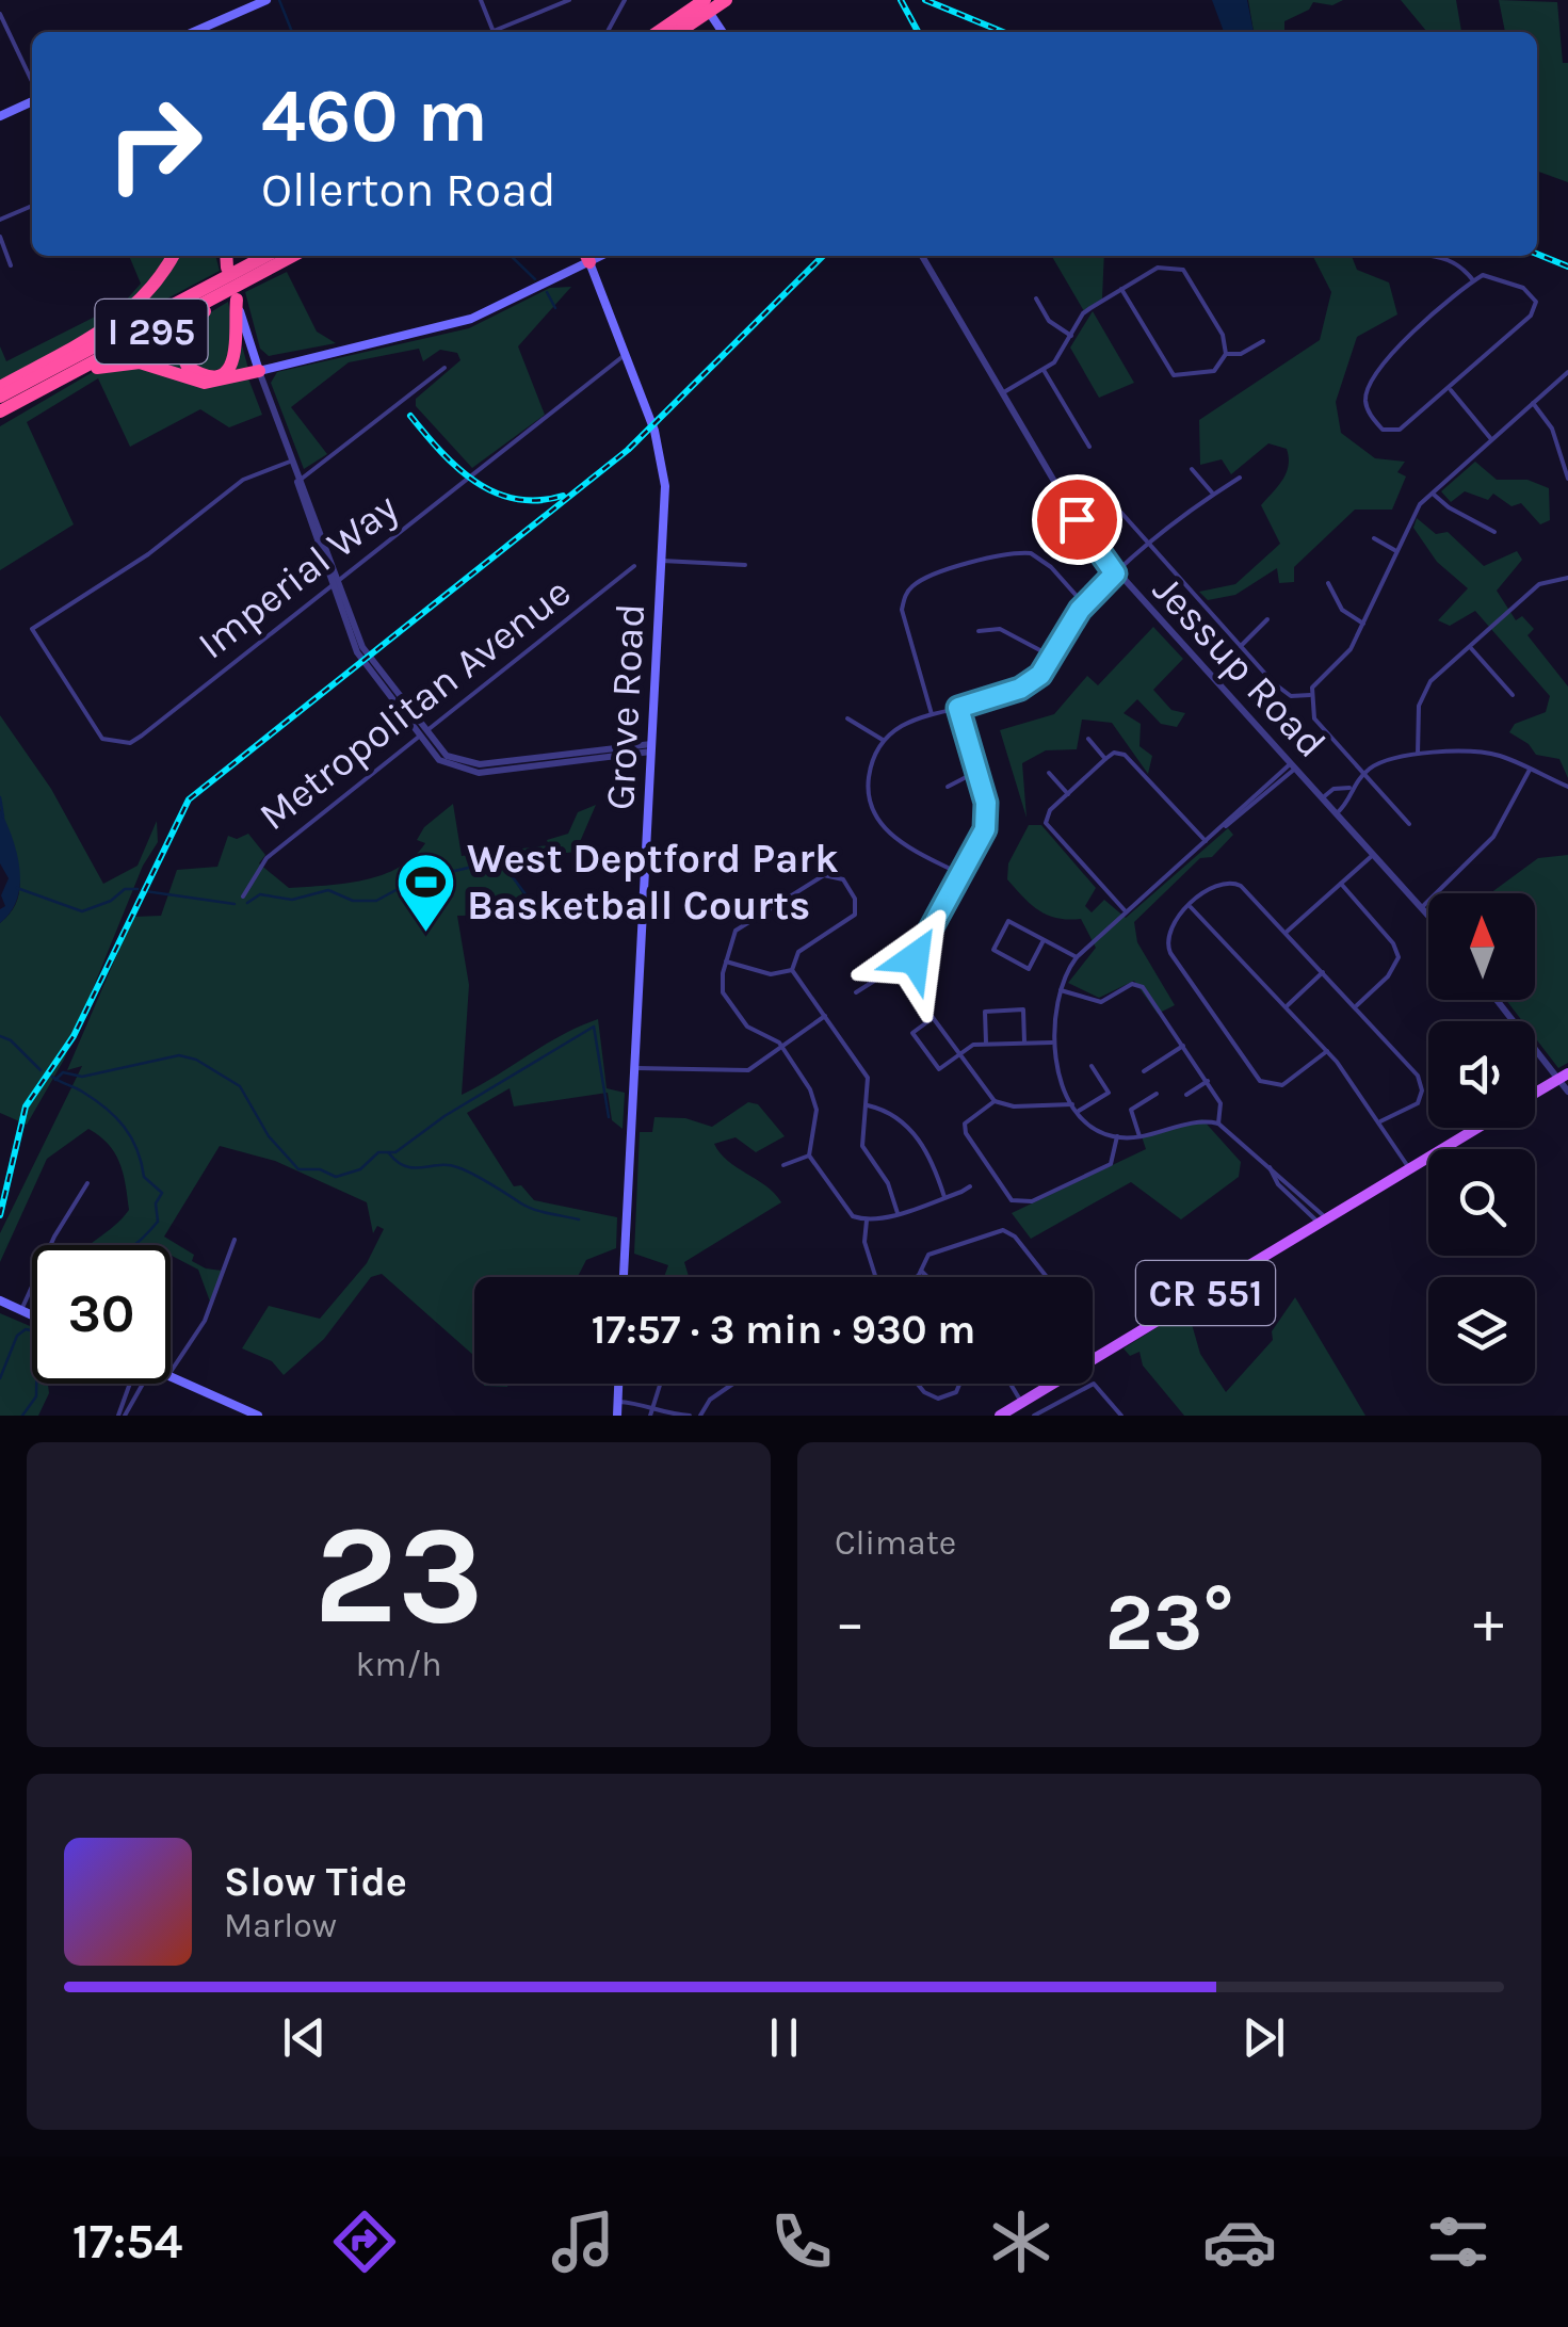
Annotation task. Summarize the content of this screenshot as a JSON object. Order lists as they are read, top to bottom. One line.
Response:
{"streets":{"highway":["I 295"],"main road":["Grove Road","CR 551"],"street":["Imperial Way","Jessup Road","Metropolitan Avenue"]},"crossings":[["Imperial Way","Grove Road"]],"places":{"sports":["West Deptford Park Basketball Courts"]},"north":"top","page":{"turn":["460 m","Ollerton Road"],"limit":"30","trip":"17:57 · 3 min · 930 m","tile":[["23","km/h"],"Climate"],"heat":["−","23°","+"],"song":["Slow Tide","Marlow"],"tabs":"17:54"}}
